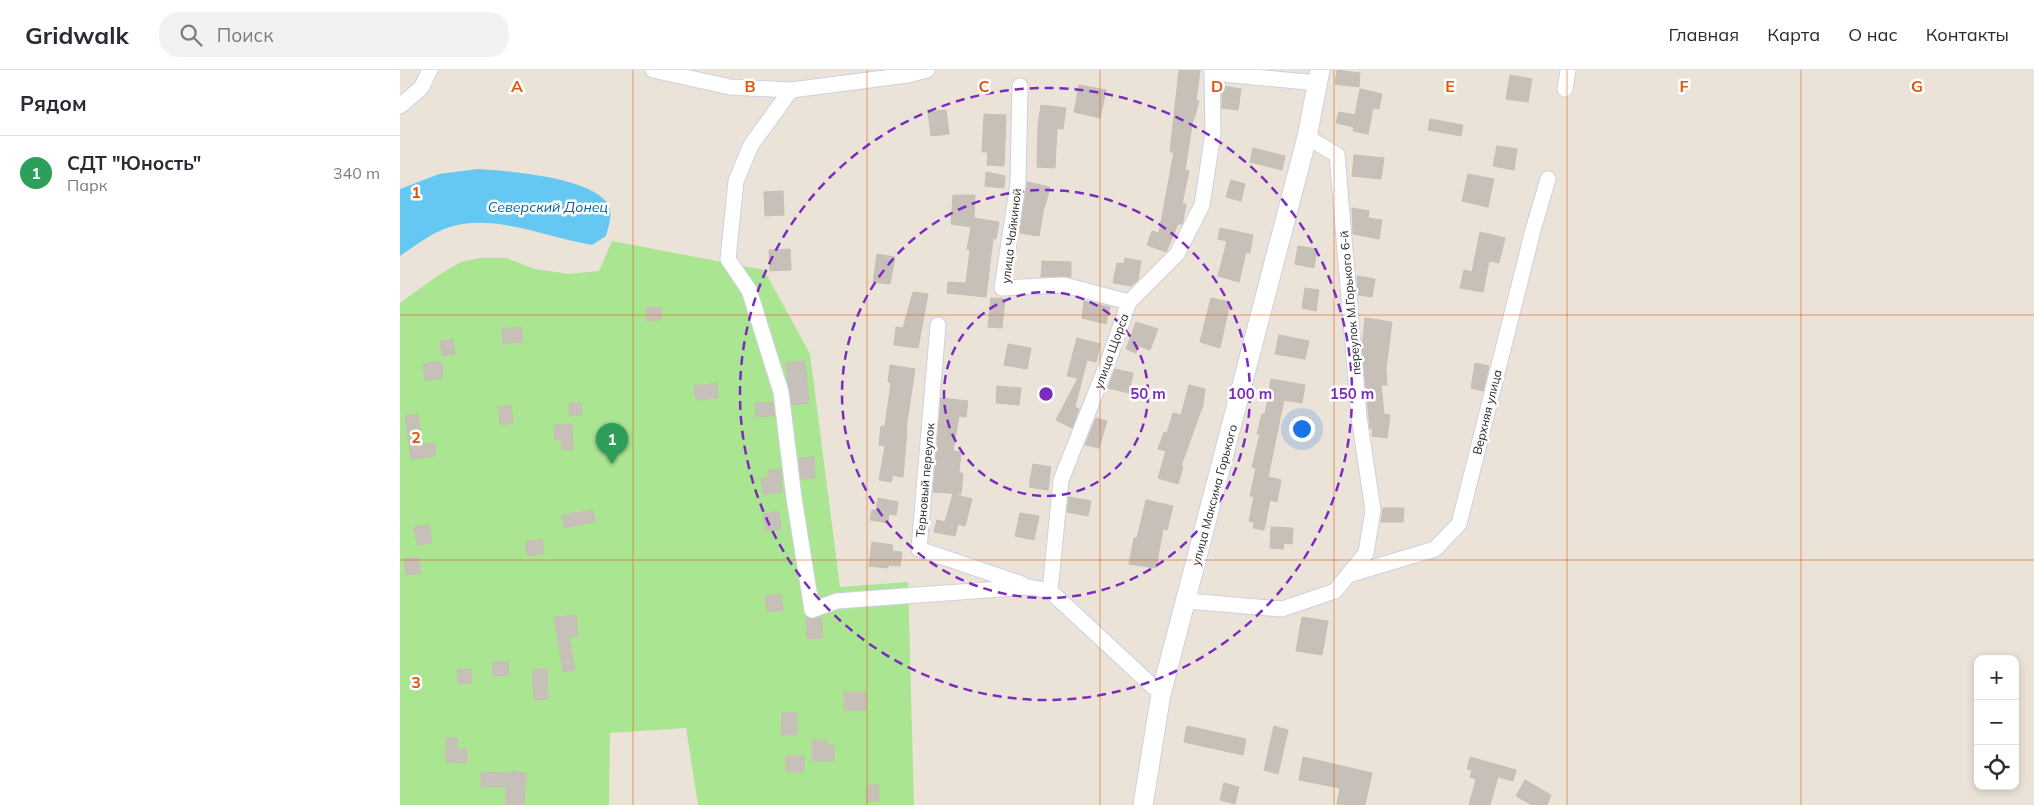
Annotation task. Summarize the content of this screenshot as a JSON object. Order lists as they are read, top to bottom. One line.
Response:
{"streets":{"street":["улица Чайкиной","переулок М.Горького 6-й","улица Щорса","Верхняя улица","Терновый переулок","улица Максима Горького"]},"crossings":[["улица Чайкиной","улица Щорса"],["переулок М.Горького 6-й","Верхняя улица"],["переулок М.Горького 6-й","улица Максима Горького"]],"water":["Северский Донец"],"page":{"header":"Gridwalk","search":"Поиск","nav":["Главная","Карта","О нас","Контакты"],"heading":"Рядом","list":[{"mark":"1","name":"СДТ \"Юность\"","note":"Парк","value":"340 m"}],"pins":"1","map_buttons":["+","−"]},"grid":{"columns":["A","B","C","D","E","F","G"],"rows":["1","2","3"]},"rings":["50 m","100 m","150 m"]}
